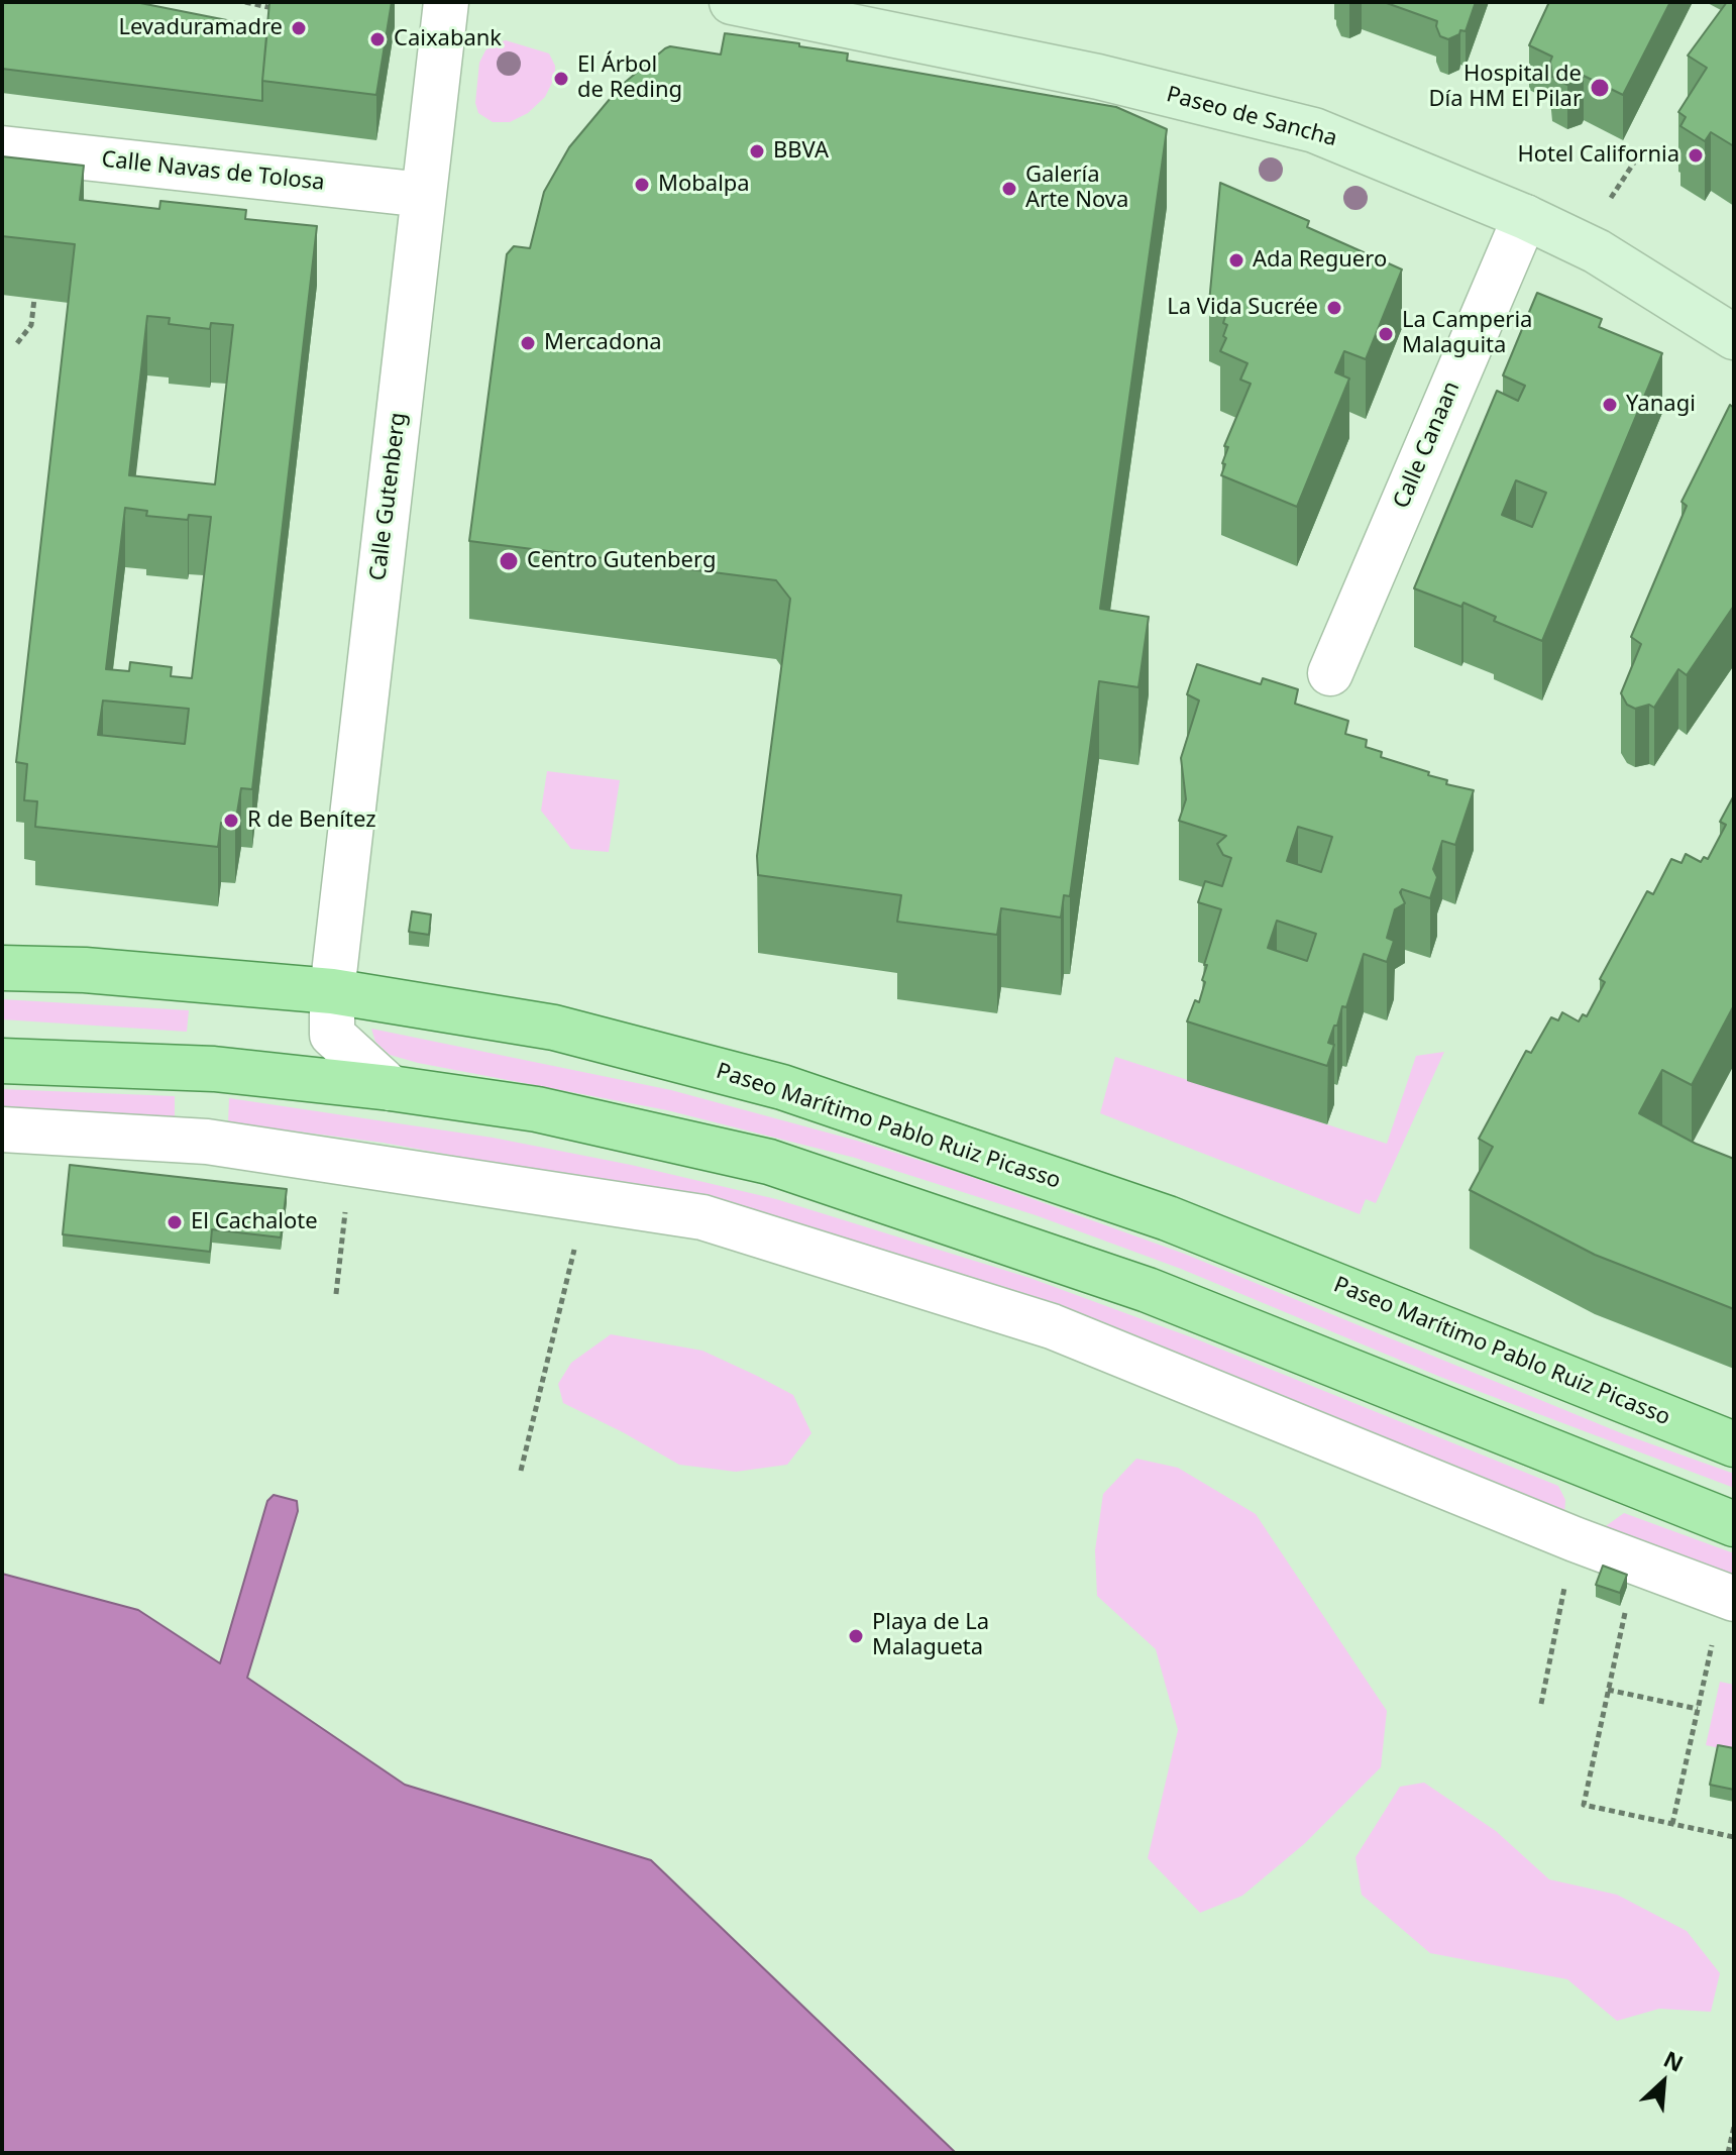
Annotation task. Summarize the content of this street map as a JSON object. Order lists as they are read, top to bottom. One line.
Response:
{"streets":{"main road":["Paseo de Sancha","Paseo Marítimo Pablo Ruiz Picasso"],"street":["Calle Navas de Tolosa","Calle Canaan","Calle Gutenberg"]},"crossings":[["Paseo de Sancha","Calle Canaan"],["Calle Navas de Tolosa","Calle Gutenberg"],["Calle Gutenberg","Paseo Marítimo Pablo Ruiz Picasso"]],"places":["Levaduramadre","Caixabank","El Árbol de Reding","Hospital de Día HM El Pilar","BBVA","Hotel California","Mobalpa","Galería Arte Nova","Ada Reguero","La Vida Sucrée","La Camperia Malaguita","Mercadona","Yanagi","Centro Gutenberg","R de Benítez","El Cachalote","Playa de La Malagueta"],"north":"top right"}
